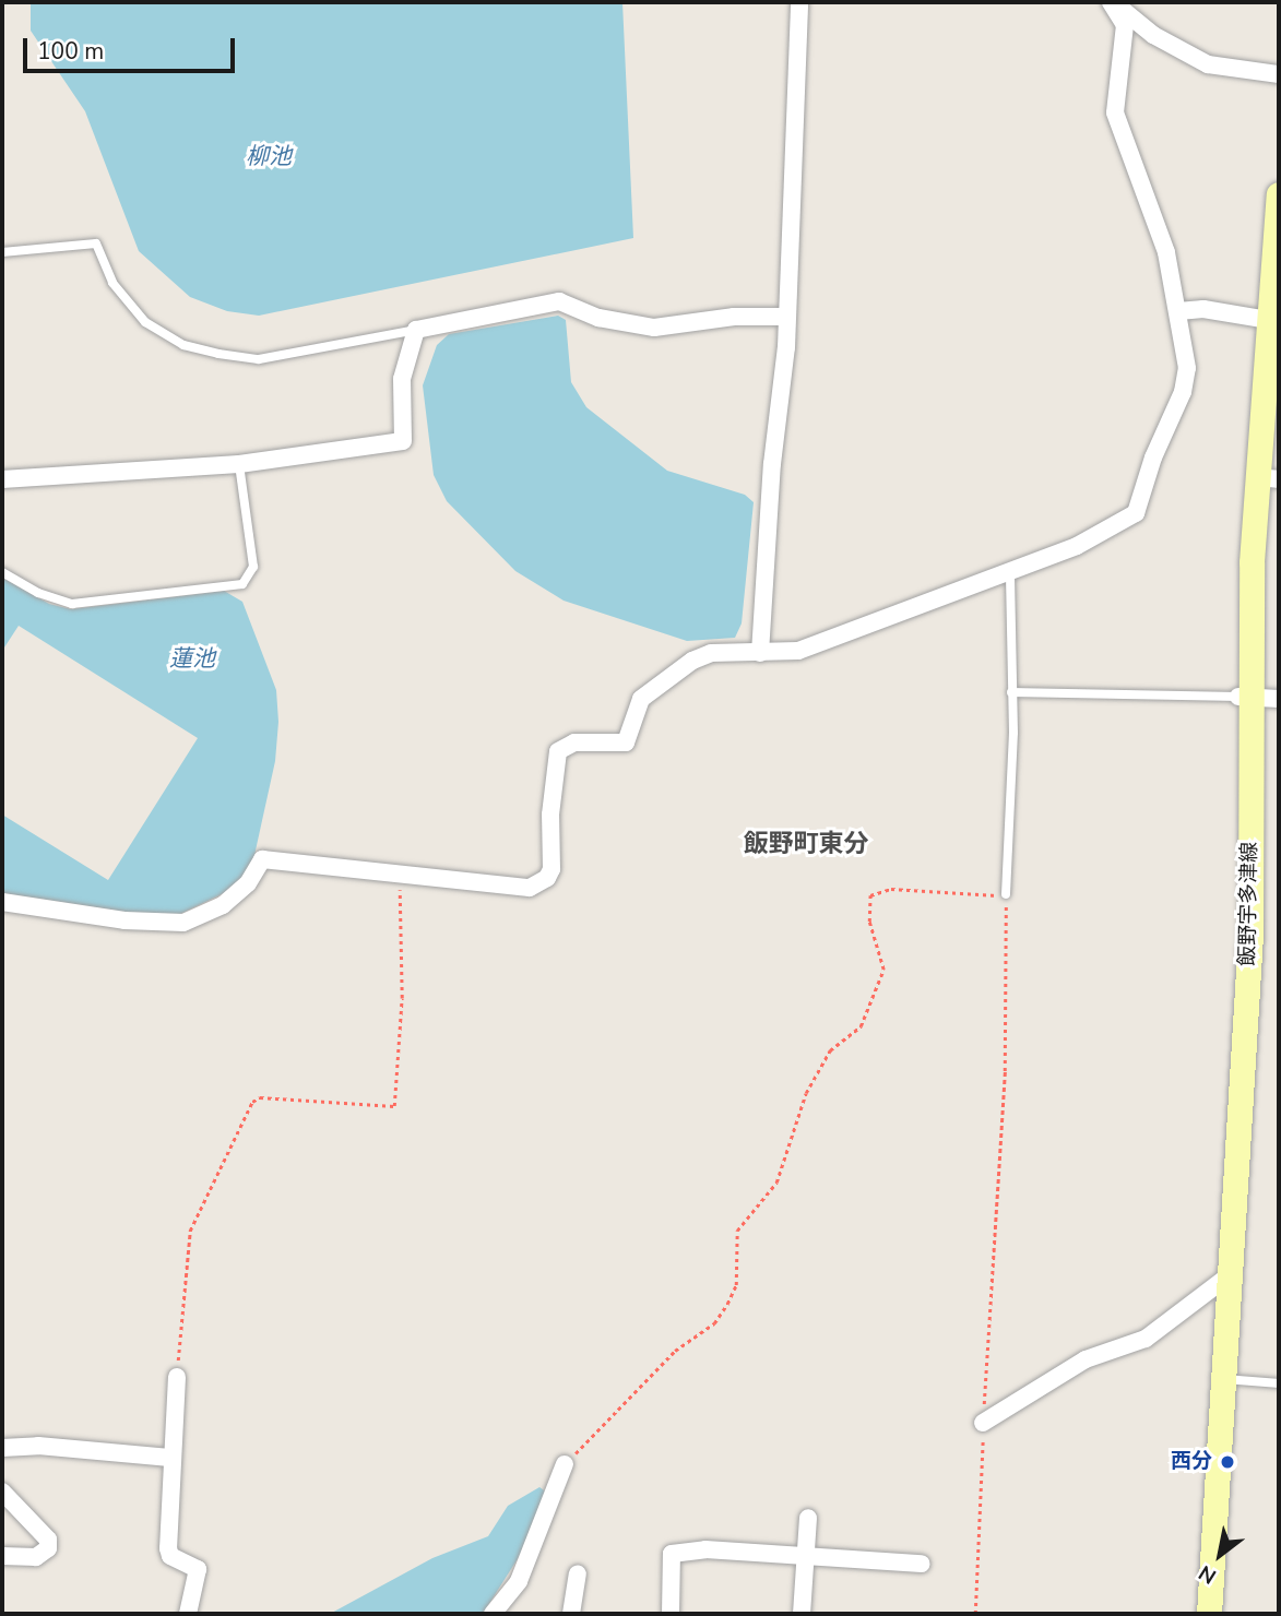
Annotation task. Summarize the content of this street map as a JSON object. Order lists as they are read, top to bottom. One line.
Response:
{"streets":{"main road":["飯野宇多津線"]},"districts":["飯野町東分"],"water":["柳池","蓮池"],"places":["西分"],"scale_bar":"100 m","north":"bottom left"}
